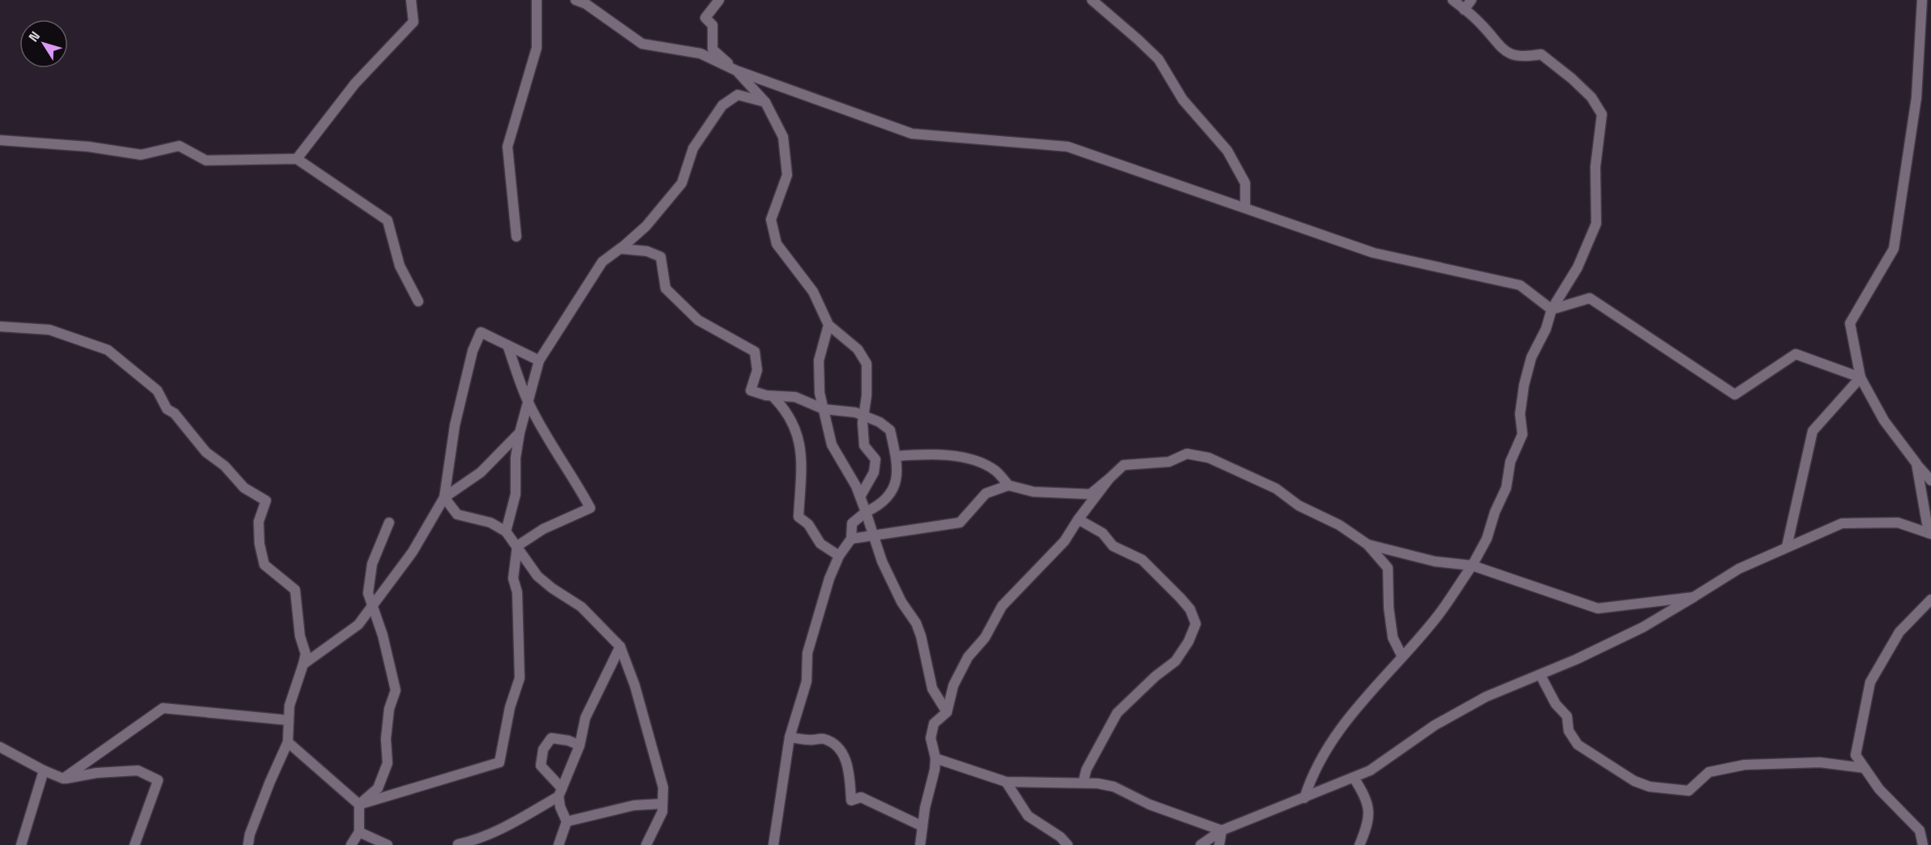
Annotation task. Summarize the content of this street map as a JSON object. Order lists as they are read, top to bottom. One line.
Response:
{"north":"top left"}
